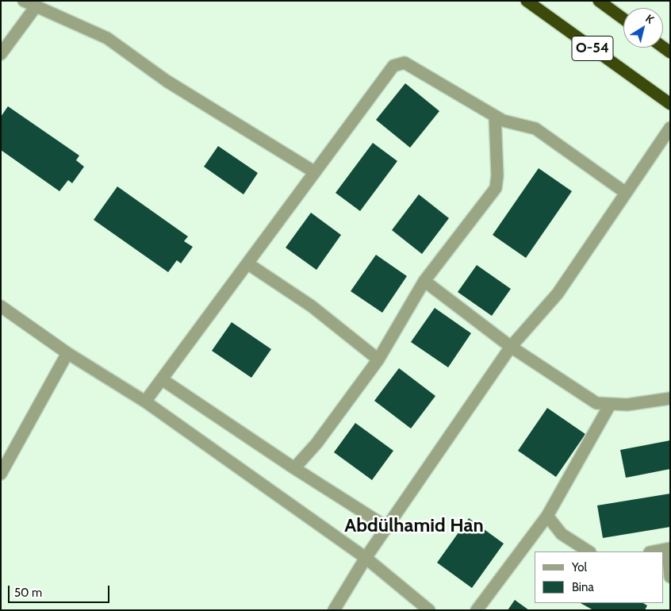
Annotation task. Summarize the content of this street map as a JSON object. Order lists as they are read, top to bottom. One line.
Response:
{"streets":{"highway":["O-54"]},"districts":["Abdülhamid Han"],"legend":["Yol","Bina"],"scale_bar":"50 m","north":"top right"}
